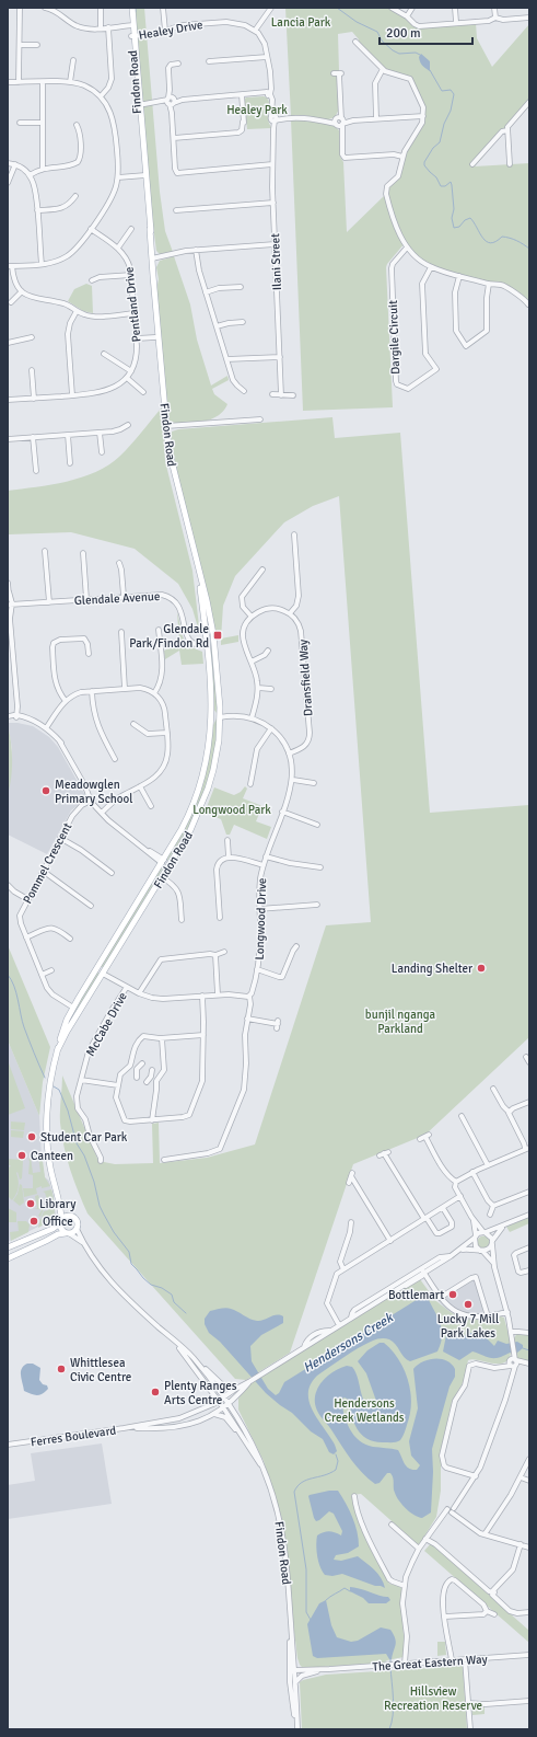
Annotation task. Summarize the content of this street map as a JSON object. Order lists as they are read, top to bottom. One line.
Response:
{"streets":{"main road":["Findon Road"],"street":["Healey Drive","Ilani Street","Pentland Drive","Dargile Circuit","Glendale Avenue","Dransfield Way","Pommel Crescent","Longwood Drive","McCabe Drive","Ferres Boulevard","The Great Eastern Way"]},"crossings":[["Healey Drive","Findon Road"],["Findon Road","Glendale Avenue"],["Findon Road","Pommel Crescent"],["Findon Road","Longwood Drive"],["Findon Road","Ferres Boulevard"],["Findon Road","The Great Eastern Way"],["Dransfield Way","Longwood Drive"]],"water":["Hendersons Creek"],"parks":["Lancia Park","Healey Park","Longwood Park","bunjil nganga Parkland","Hendersons Creek Wetlands","Hillsview Recreation Reserve"],"places":{"transit":["Glendale Park/Findon Rd"],"other":["Meadowglen Primary School","Landing Shelter","Student Car Park","Canteen","Library","Office","Bottlemart","Lucky 7 Mill Park Lakes","Whittlesea Civic Centre","Plenty Ranges Arts Centre"]},"scale_bar":"200 m"}
